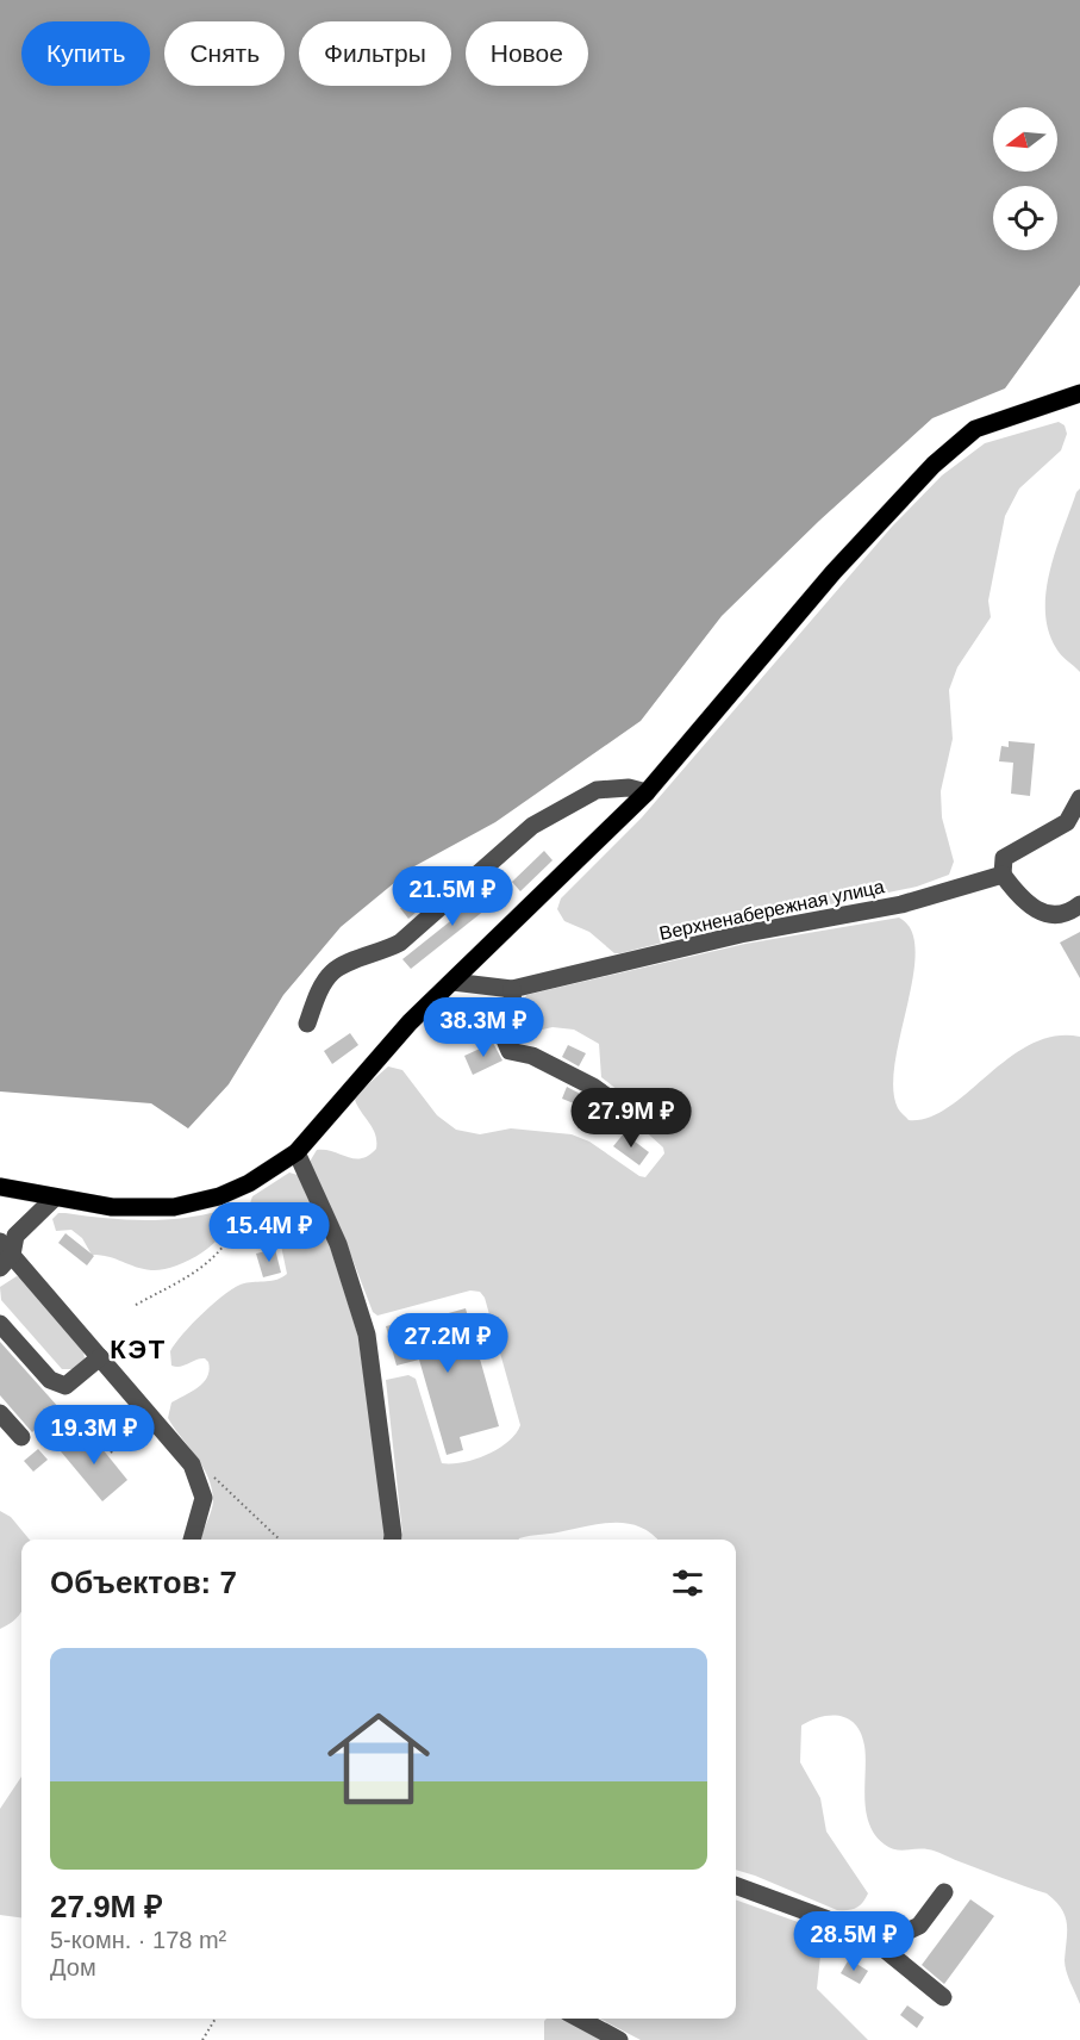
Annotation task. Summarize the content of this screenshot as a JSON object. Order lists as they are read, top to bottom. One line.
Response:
{"streets":{"street":["Верхненабережная улица"]},"districts":["КЭТ"],"north":"left","page":{"chip":["Купить","Снять","Фильтры","Новое"],"price":["21.5M ₽","38.3M ₽","27.9M ₽","15.4M ₽","27.2M ₽","19.3M ₽","28.5M ₽"],"heading":"Объектов: 7","list":[{"name":"27.9M ₽","note":"5-комн. · 178 m² · Дом"}]}}
